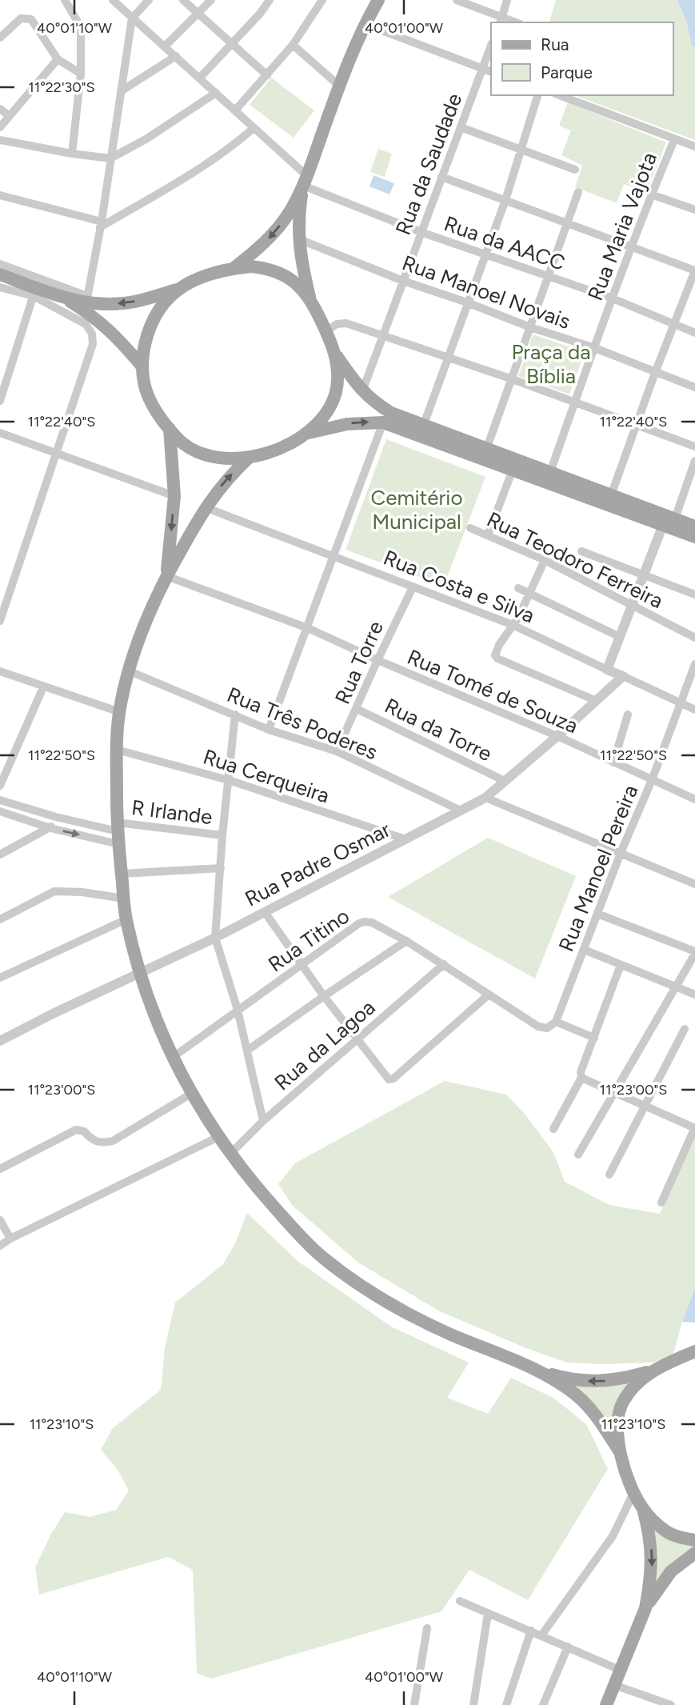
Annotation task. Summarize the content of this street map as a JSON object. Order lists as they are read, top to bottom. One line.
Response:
{"streets":{"street":["Rua da Saudade","Rua Maria Vajota","Rua da AACC","Rua Manoel Novais","Rua Teodoro Ferreira","Rua Costa e Silva","Rua Torre","Rua Tomé de Souza","Rua Três Poderes","Rua da Torre","Rua Cerqueira","R Irlande","Rua Padre Osmar","Rua Manoel Pereira","Rua Titino","Rua da Lagoa"]},"crossings":[["Rua da Saudade","Rua da AACC"],["Rua da Saudade","Rua Manoel Novais"],["Rua Maria Vajota","Rua da AACC"],["Rua Maria Vajota","Rua Manoel Novais"],["Rua Costa e Silva","Rua Torre"],["Rua Costa e Silva","Rua Padre Osmar"],["Rua Costa e Silva","Rua Manoel Pereira"],["Rua Torre","Rua Tomé de Souza"],["Rua Torre","Rua Três Poderes"],["Rua Torre","Rua da Torre"],["Rua Tomé de Souza","Rua Padre Osmar"],["Rua Tomé de Souza","Rua Manoel Pereira"],["Rua Três Poderes","Rua Padre Osmar"],["Rua da Torre","Rua Padre Osmar"],["Rua Cerqueira","Rua Padre Osmar"],["Rua Manoel Pereira","Rua Titino"],["Rua Titino","Rua da Lagoa"]],"parks":["Praça da Bíblia","Cemitério Municipal"],"legend":["Rua","Parque"],"coordinates":["40°01'10\"W","40°01'00\"W","11°22'30\"S","11°22'40\"S","11°22'50\"S","11°23'00\"S","11°23'10\"S"]}
